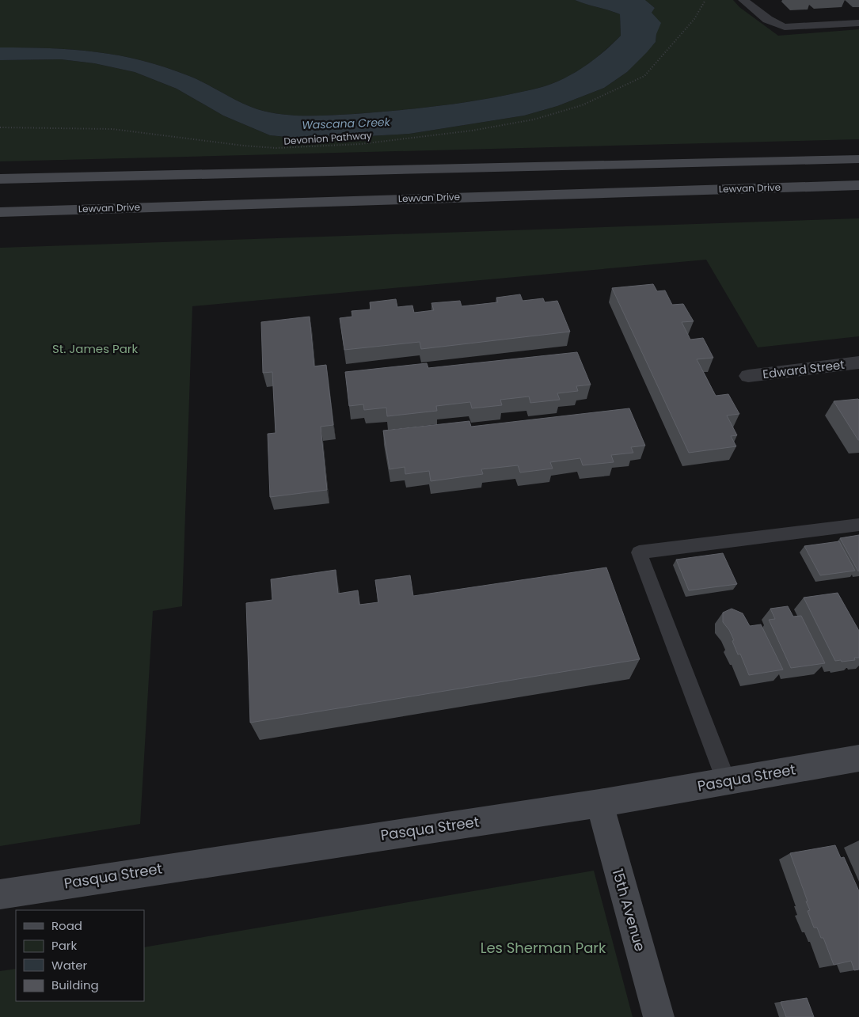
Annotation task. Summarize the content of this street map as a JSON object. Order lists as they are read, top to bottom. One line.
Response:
{"streets":{"main road":["Lewvan Drive","Pasqua Street","15th Avenue"],"street":["Edward Street"],"path":["Devonion Pathway"]},"crossings":[["Pasqua Street","15th Avenue"]],"water":["Wascana Creek"],"parks":["St. James Park","Les Sherman Park"],"legend":["Road","Park","Water","Building"]}
